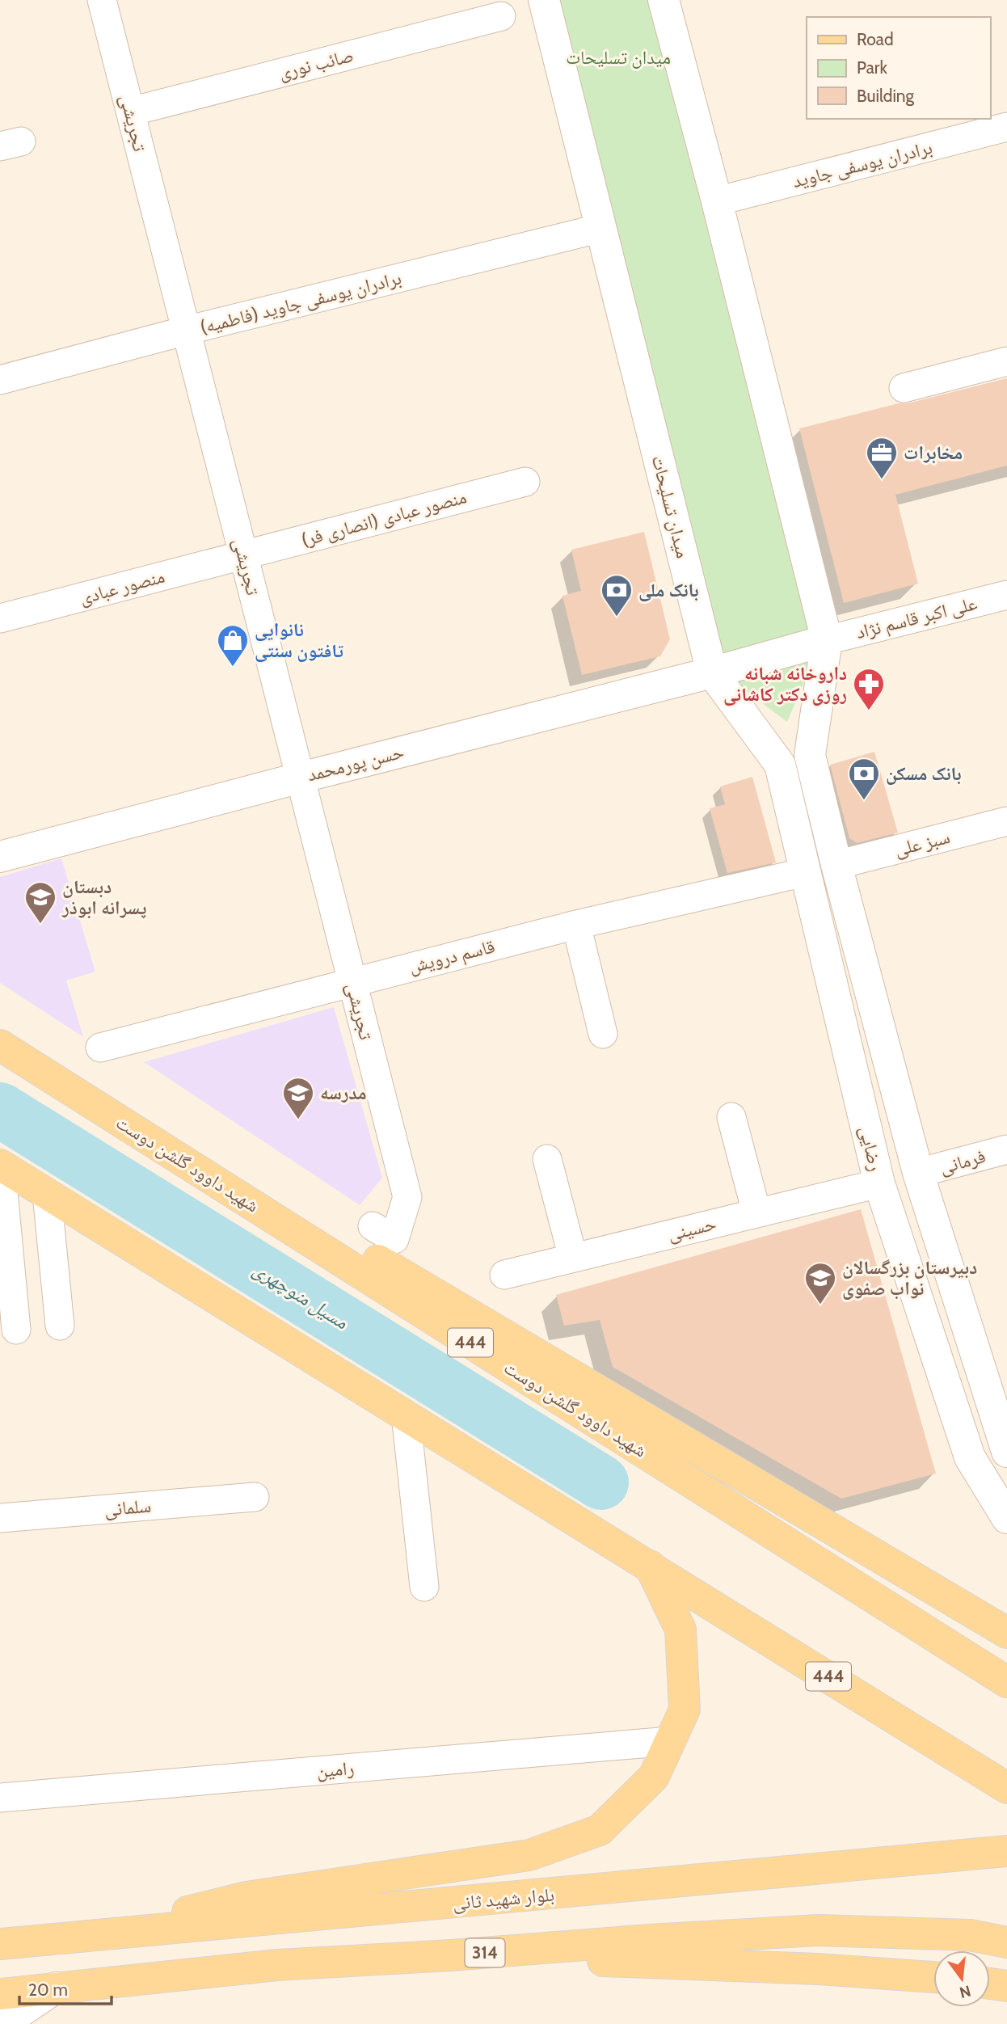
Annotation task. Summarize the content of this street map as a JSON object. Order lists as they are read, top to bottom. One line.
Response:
{"streets":{"main road":["شهید داوود گلشن دوست","444","بلوار شهید ثانی","314"],"street":["صائب نوری","تجریشی","برادران یوسفی جاوید","برادران یوسفی جاوید (فاطمیه)","میدان تسلیحات","منصور عبادی (انصاری فر)","منصور عبادی","علی اکبر قاسم نژاد","حسن پورمحمد","سبز علی","قاسم درویش","رضایی","فرمانی","حسینی","سلمانی","رامین"]},"crossings":[["صائب نوری","تجریشی"],["تجریشی","برادران یوسفی جاوید (فاطمیه)"],["تجریشی","منصور عبادی (انصاری فر)"],["تجریشی","منصور عبادی"],["تجریشی","حسن پورمحمد"],["تجریشی","قاسم درویش"],["برادران یوسفی جاوید (فاطمیه)","میدان تسلیحات"],["میدان تسلیحات","حسن پورمحمد"],["میدان تسلیحات","رضایی"],["منصور عبادی (انصاری فر)","منصور عبادی"],["علی اکبر قاسم نژاد","حسن پورمحمد"],["علی اکبر قاسم نژاد","رضایی"],["حسن پورمحمد","رضایی"],["سبز علی","رضایی"],["قاسم درویش","رضایی"],["رضایی","فرمانی"],["رضایی","حسینی"]],"water":["مسیل منوچهری"],"parks":["میدان تسلیحات"],"places":{"office":["مخابرات"],"bank":["بانک ملی","بانک مسکن"],"shop":["نانوایی تافتون سنتی"],"pharmacy":["داروخانه شبانه روزی دکتر کاشانی"],"school or university":["دبستان پسرانه ابوذر","مدرسه","دبیرستان بزرگسالان نواب صفوی"]},"legend":["Road","Park","Building"],"scale_bar":"20 m","north":"bottom"}
